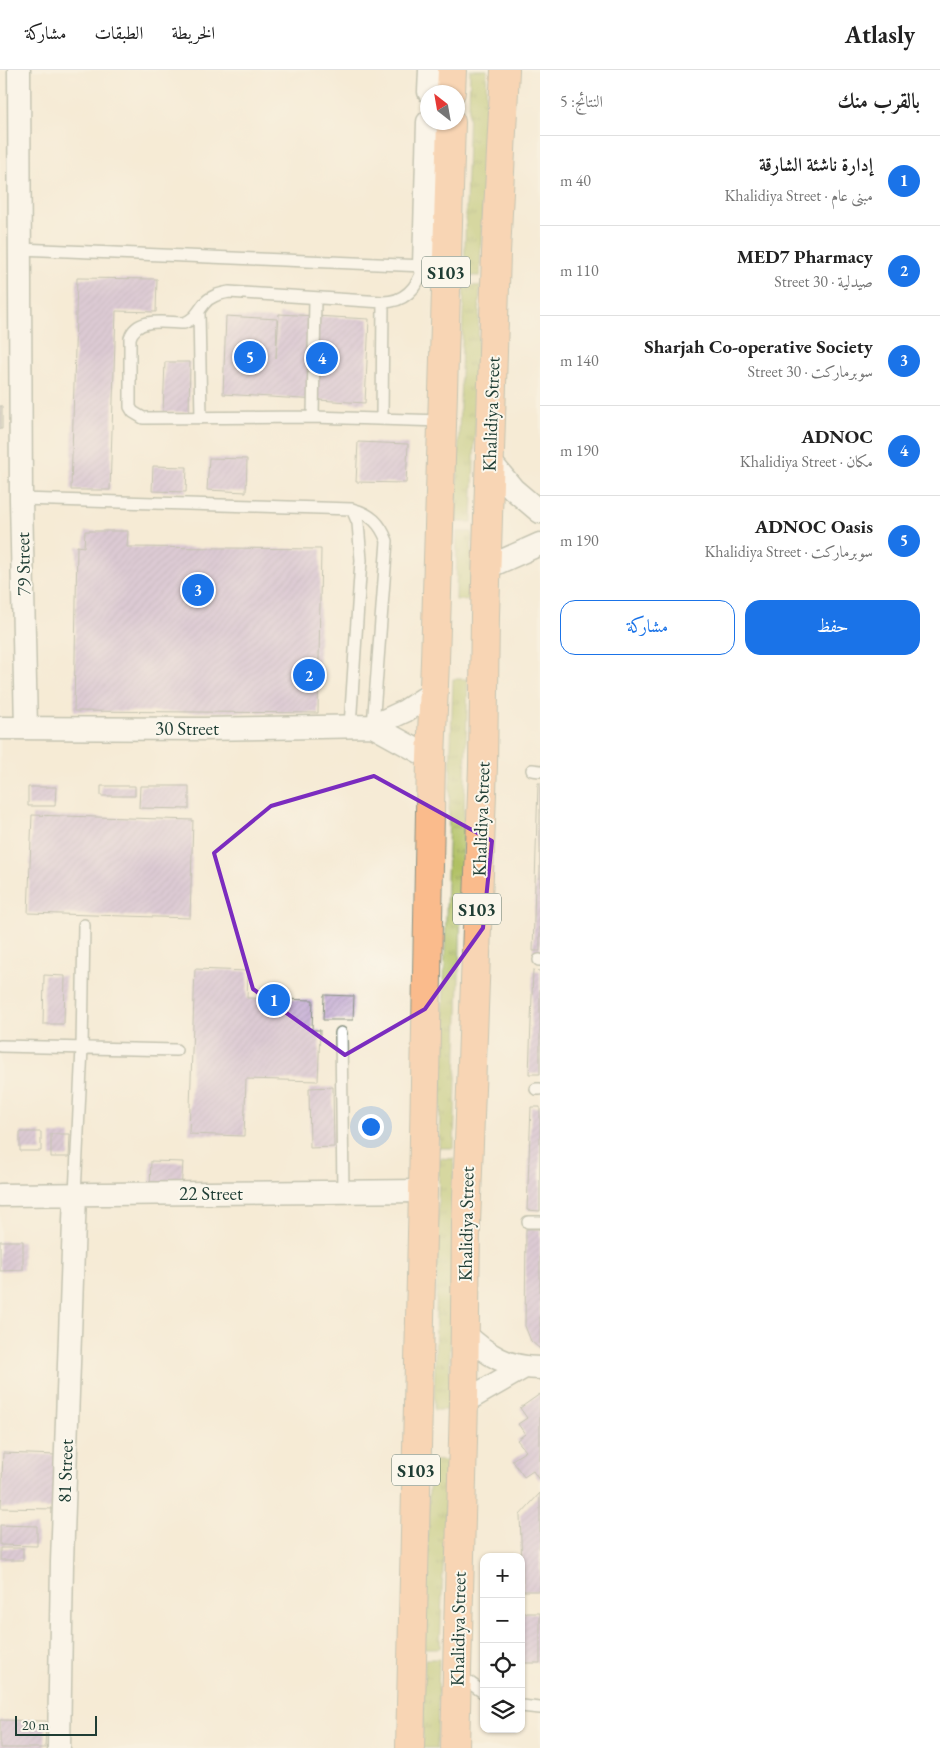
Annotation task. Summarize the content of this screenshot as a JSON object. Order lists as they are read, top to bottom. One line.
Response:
{"streets":{"main road":["S103","Khalidiya Street"],"street":["79 Street","30 Street","22 Street","81 Street"]},"crossings":[["S103","30 Street"],["S103","22 Street"],["79 Street","30 Street"],["22 Street","81 Street"]],"scale_bar":"20 m","north":"top left","page":{"header":"Atlasly","nav":["الخريطة","الطبقات","مشاركة"],"heading":["بالقرب منك","النتائج: 5"],"list":[{"mark":"1","name":"إدارة ناشئة الشارقة","note":"مبنى عام · Khalidiya Street","value":"40 m"},{"mark":"2","name":"MED7 Pharmacy","note":"صيدلية · 30 Street","value":"110 m"},{"mark":"3","name":"Sharjah Co-operative Society","note":"سوبرماركت · 30 Street","value":"140 m"},{"mark":"4","name":"ADNOC","note":"مكان · Khalidiya Street","value":"190 m"},{"mark":"5","name":"ADNOC Oasis","note":"سوبرماركت · Khalidiya Street","value":"190 m"}],"pins":["5","4","3","2","1"],"buttons":["حفظ","مشاركة"],"map_buttons":["+","−"],"scale":"20 m"}}
